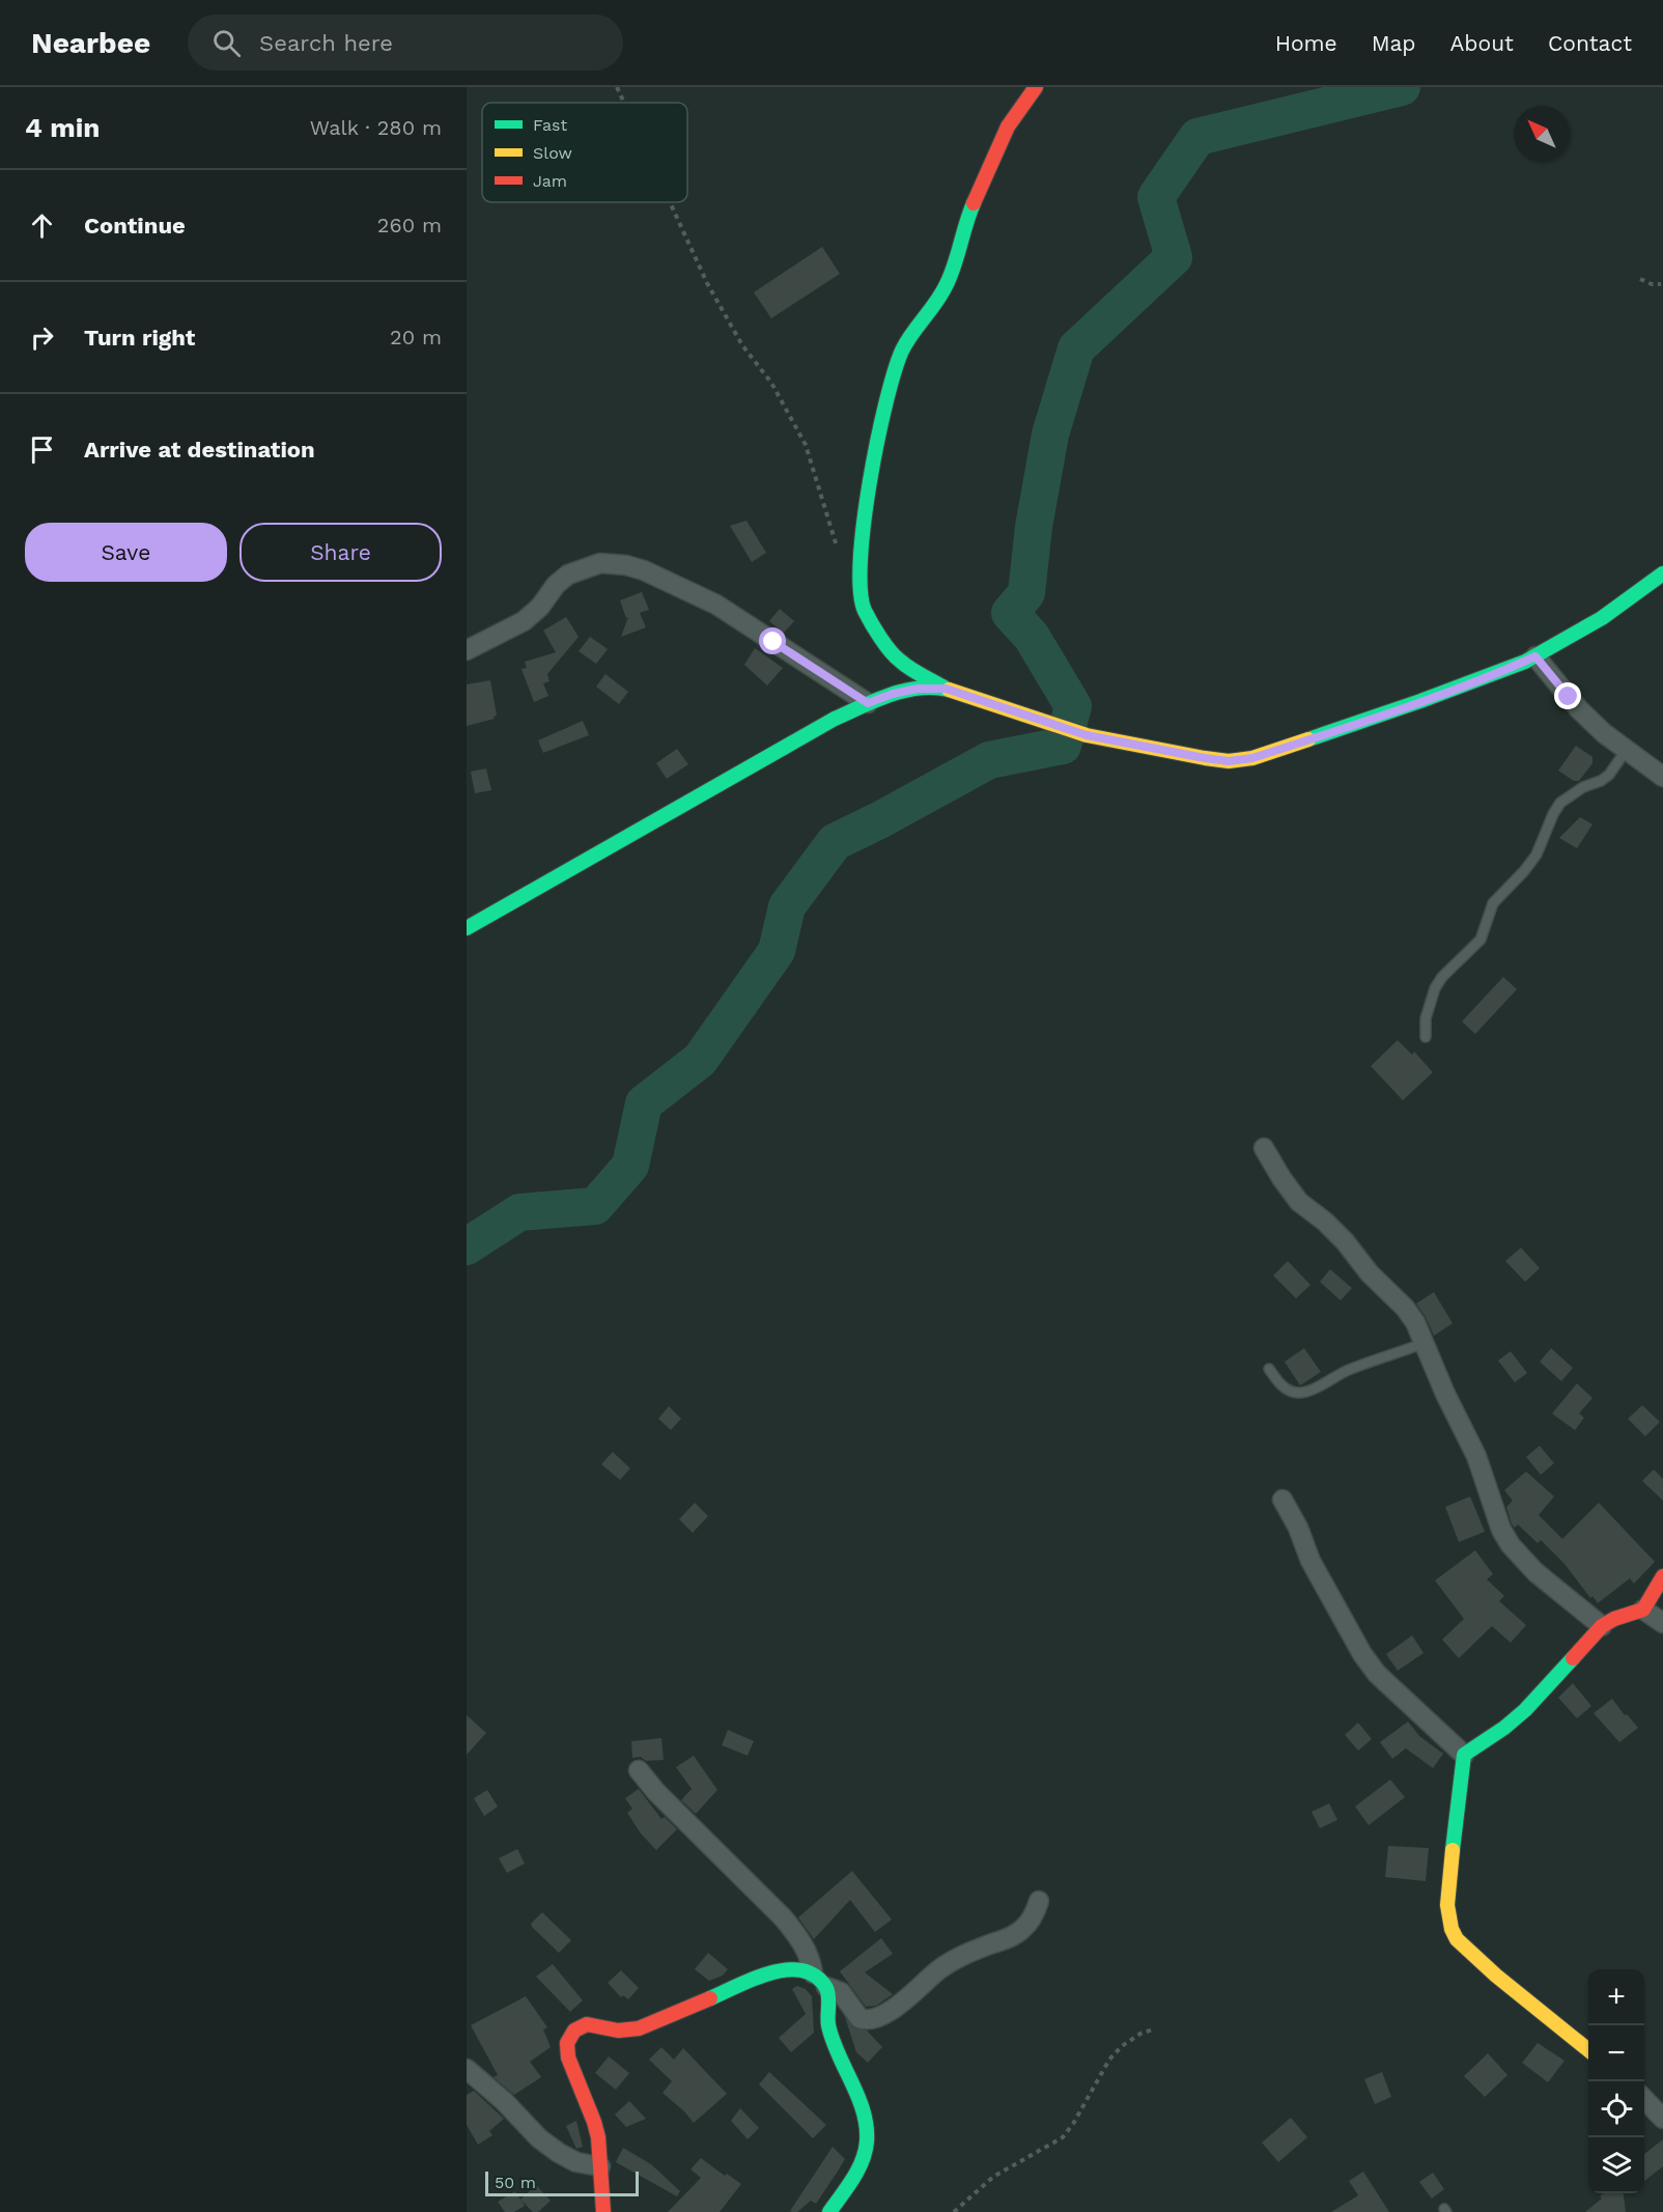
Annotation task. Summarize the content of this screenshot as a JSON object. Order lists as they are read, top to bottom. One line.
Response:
{"legend":["Fast","Slow","Jam"],"scale_bar":"50 m","north":"top left","page":{"header":"Nearbee","search":"Search here","nav":["Home","Map","About","Contact"],"heading":["4 min","Walk · 280 m"],"list":[["Continue","260 m"],["Turn right","20 m"],"Arrive at destination"],"buttons":["Save","Share"],"map_buttons":["+","−"],"scale":"50 m"}}
